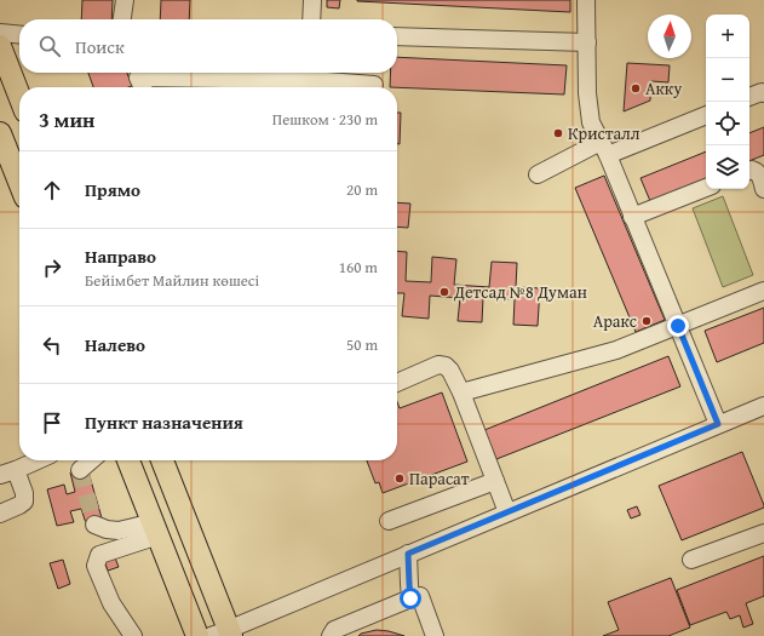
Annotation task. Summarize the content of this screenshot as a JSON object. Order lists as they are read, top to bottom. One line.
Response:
{"places":["Акку","Кристалл","Детсад №8 Думан","Аракс","Парасат"],"north":"top","page":{"map_buttons":["+","−"],"search":"Поиск","heading":["3 мин","Пешком · 230 m"],"list":[["Прямо","20 m"],["Направо","Бейімбет Майлин көшесі","160 m"],["Налево","50 m"],"Пункт назначения"]}}
